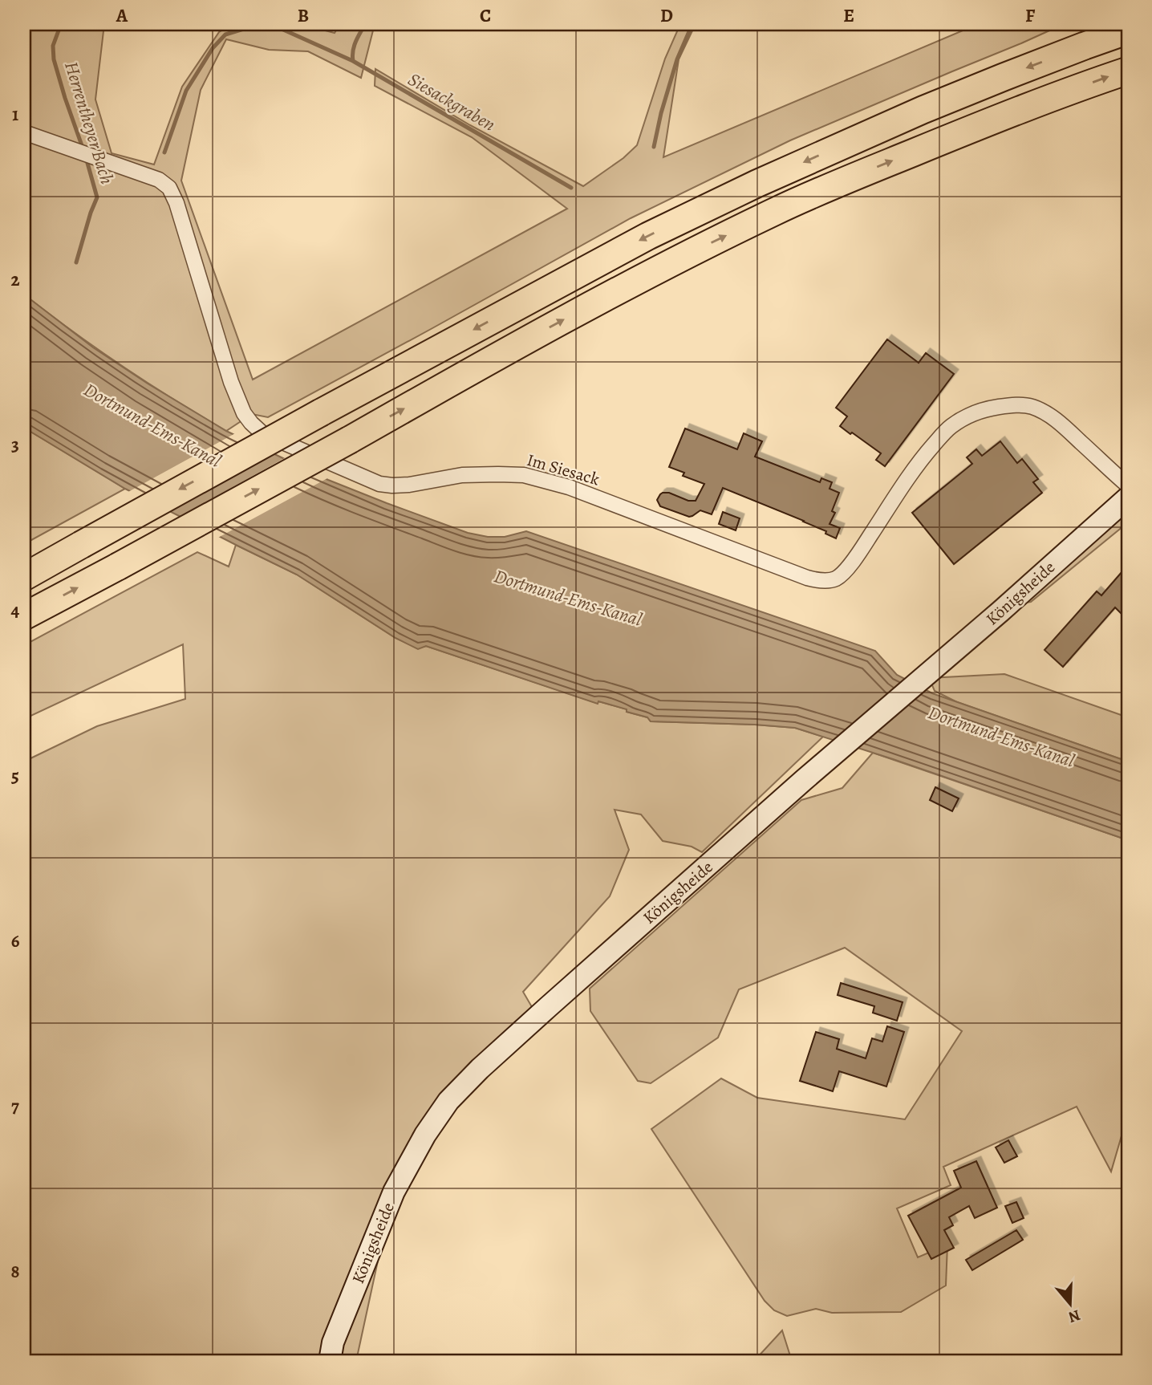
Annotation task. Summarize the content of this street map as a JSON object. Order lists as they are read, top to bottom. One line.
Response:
{"streets":{"main road":["Königsheide"],"street":["Im Siesack"]},"water":["Siesackgraben","Herrentheyer Bach","Dortmund-Ems-Kanal"],"north":"bottom","grid":{"columns":["A","B","C","D","E","F"],"rows":["1","2","3","4","5","6","7","8"]}}
